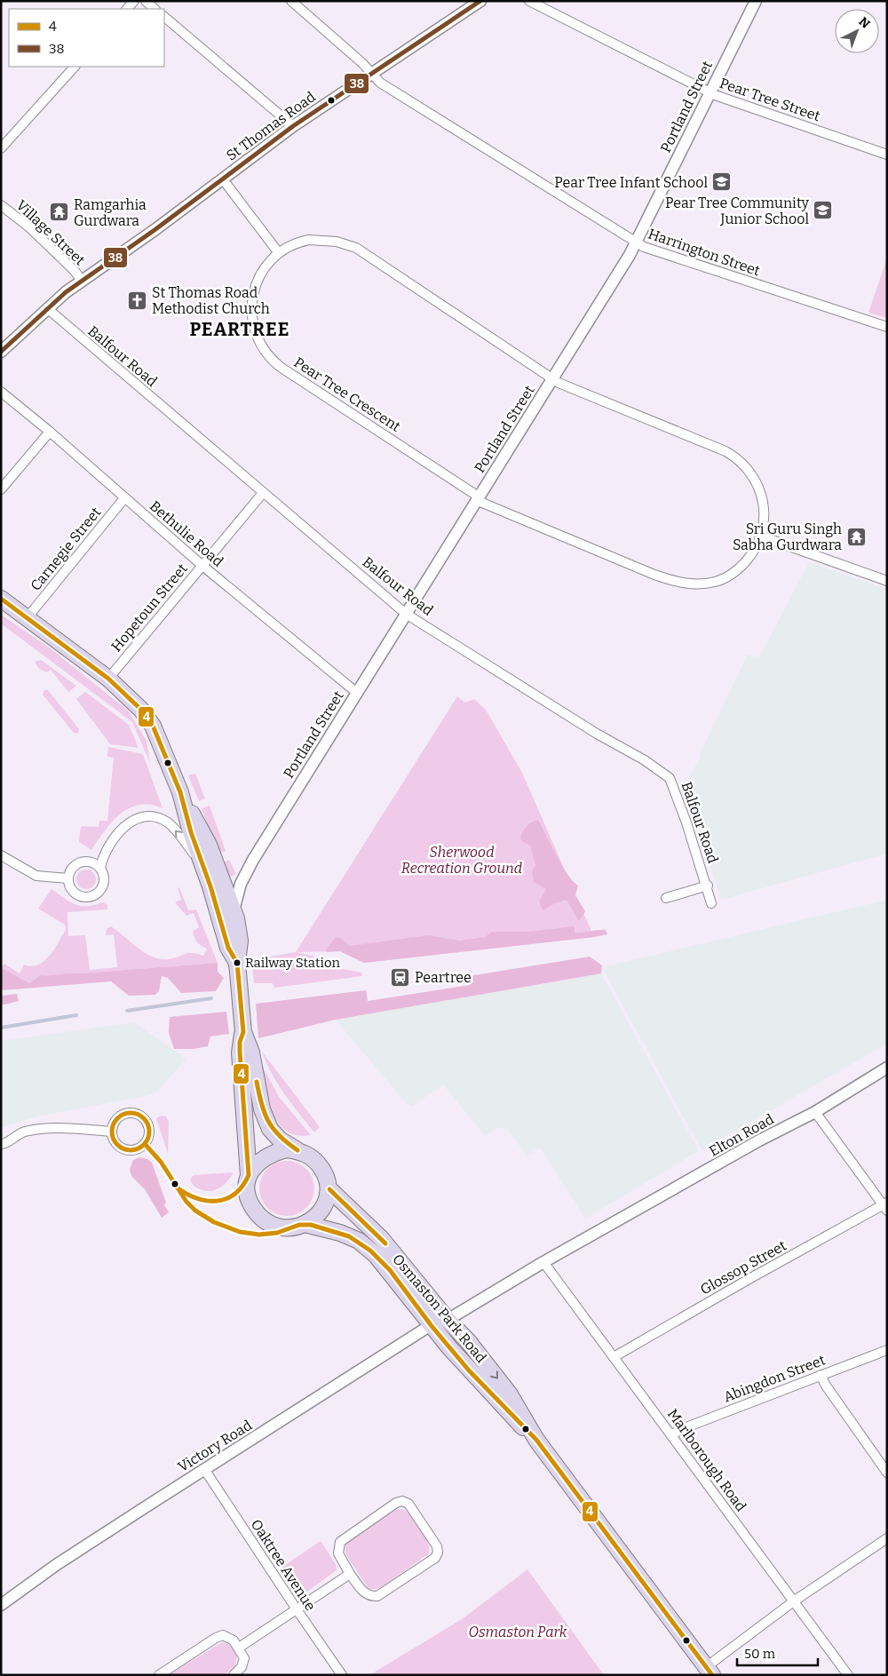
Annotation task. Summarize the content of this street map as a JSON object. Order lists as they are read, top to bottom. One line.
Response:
{"streets":{"highway":["Osmaston Park Road"],"street":["Pear Tree Street","Portland Street","St Thomas Road","Village Street","Harrington Street","Balfour Road","Pear Tree Crescent","Bethulie Road","Carnegie Street","Hopetoun Street","Elton Road","Glossop Street","Abingdon Street","Victory Road","Marlborough Road","Oaktree Avenue"]},"crossings":[["Pear Tree Street","Portland Street"],["Portland Street","Harrington Street"],["Portland Street","Balfour Road"],["Portland Street","Pear Tree Crescent"],["Portland Street","Bethulie Road"],["Portland Street","Osmaston Park Road"],["St Thomas Road","Village Street"],["St Thomas Road","Harrington Street"],["St Thomas Road","Balfour Road"],["Balfour Road","Hopetoun Street"],["Bethulie Road","Carnegie Street"],["Bethulie Road","Hopetoun Street"],["Carnegie Street","Osmaston Park Road"],["Hopetoun Street","Osmaston Park Road"],["Elton Road","Osmaston Park Road"],["Elton Road","Victory Road"],["Elton Road","Marlborough Road"],["Glossop Street","Marlborough Road"],["Osmaston Park Road","Victory Road"],["Abingdon Street","Marlborough Road"],["Victory Road","Oaktree Avenue"]],"districts":["PEARTREE"],"parks":["Sherwood Recreation Ground","Osmaston Park"],"places":{"school or university":["Pear Tree Infant School","Pear Tree Community Junior School"],"temple":["Ramgarhia Gurdwara","Sri Guru Singh Sabha Gurdwara"],"church":["St Thomas Road Methodist Church"],"other":["Railway Station"],"station":["Peartree"]},"lines":["transit line 38","transit line 4"],"legend":["4","38"],"scale_bar":"50 m","north":"top right"}
